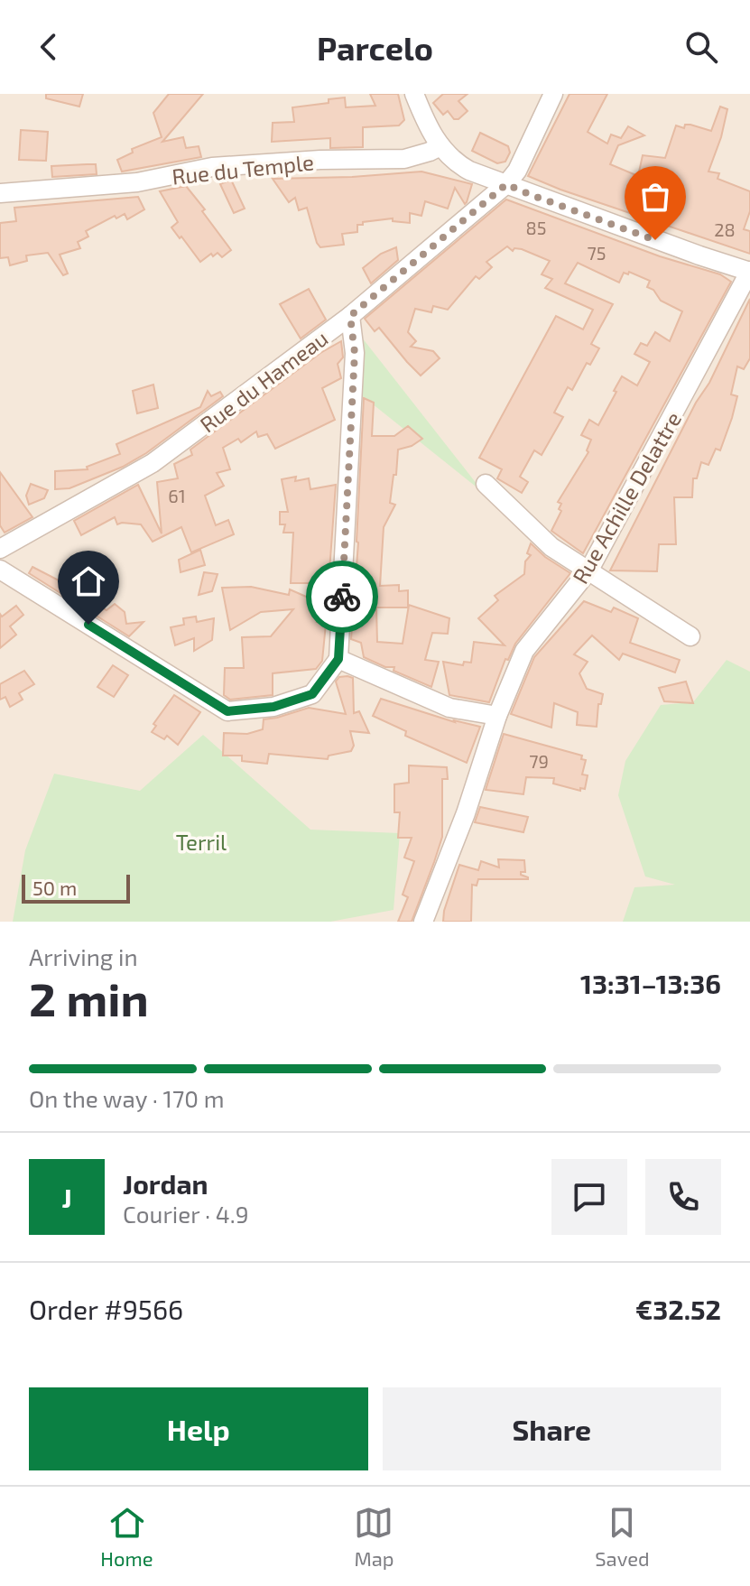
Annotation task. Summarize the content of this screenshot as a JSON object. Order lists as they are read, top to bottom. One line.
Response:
{"streets":{"street":["Rue du Temple","Rue du Hameau","Rue Achille Delattre"]},"parks":["Terril"],"house_numbers":["85","28","75","61","79"],"scale_bar":"50 m","page":{"header":"Parcelo","scale":"50 m","heading":["2 min","Arriving in","13:31–13:36"],"panel":["Jordan","Courier · 4.9","Order #9566","€32.52"],"bar":"On the way · 170 m","round":"J","buttons":["Help","Share"],"tabs":["Home","Map","Saved"]}}
